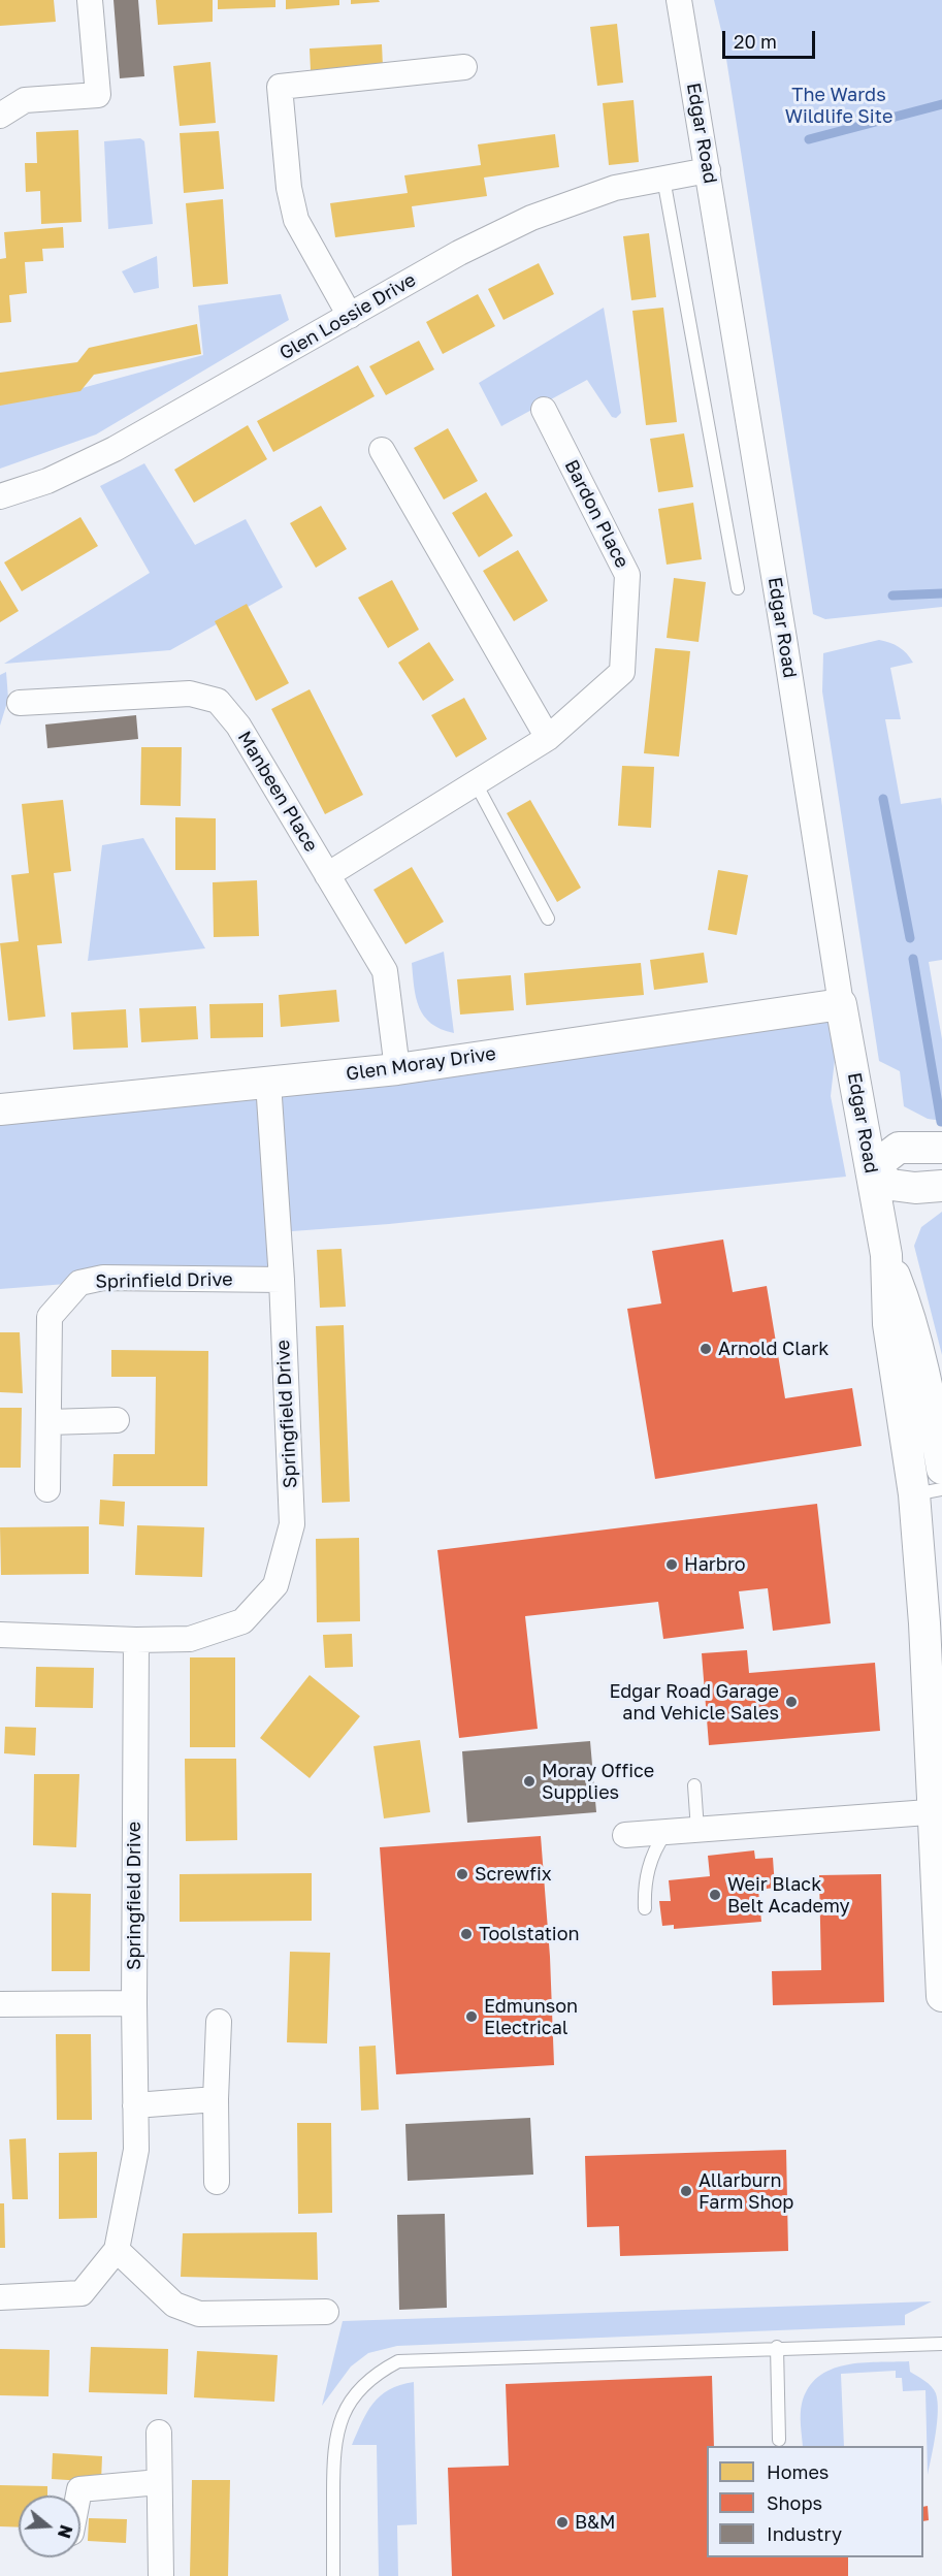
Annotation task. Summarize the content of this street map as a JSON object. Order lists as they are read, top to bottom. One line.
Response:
{"streets":{"street":["Edgar Road","Glen Lossie Drive","Bardon Place","Manbeen Place","Glen Moray Drive","Sprinfield Drive","Springfield Drive"]},"crossings":[["Edgar Road","Glen Lossie Drive"],["Edgar Road","Glen Moray Drive"],["Bardon Place","Manbeen Place"],["Manbeen Place","Glen Moray Drive"],["Glen Moray Drive","Springfield Drive"],["Sprinfield Drive","Springfield Drive"]],"parks":["The Wards Wildlife Site"],"places":["Arnold Clark","Harbro","Edgar Road Garage and Vehicle Sales","Moray Office Supplies","Screwfix","Weir Black Belt Academy","Toolstation","Edmunson Electrical","Allarburn Farm Shop","B&M"],"legend":["Homes","Shops","Industry"],"scale_bar":"20 m","north":"right"}
